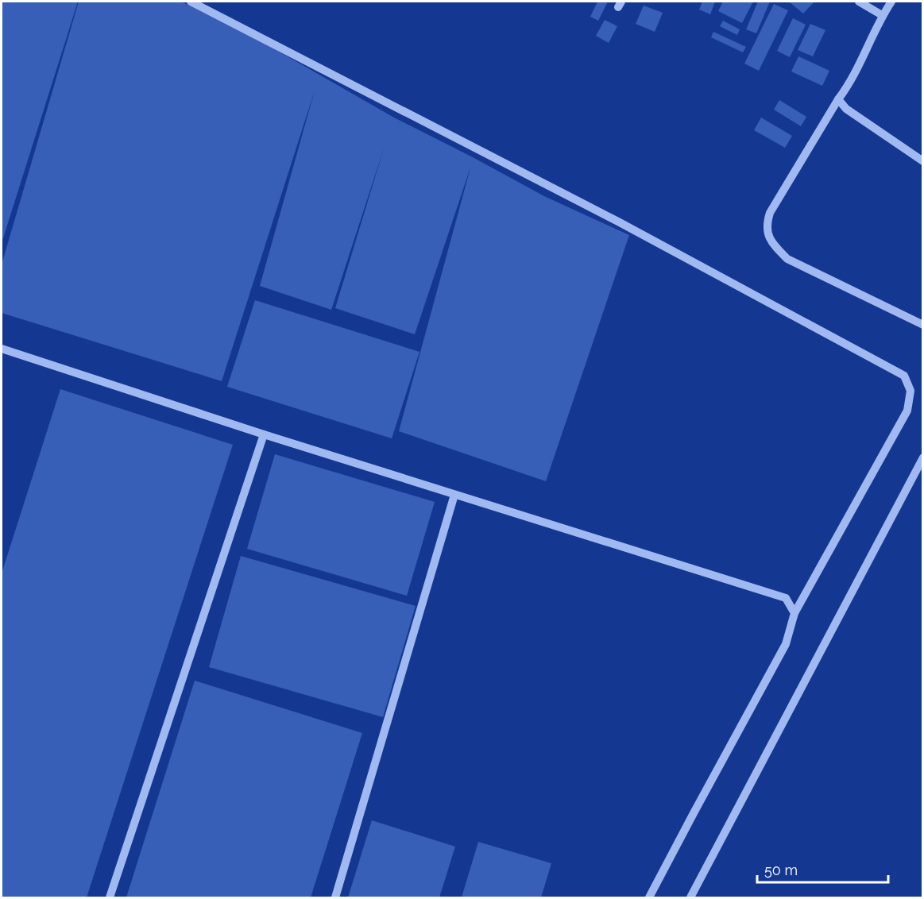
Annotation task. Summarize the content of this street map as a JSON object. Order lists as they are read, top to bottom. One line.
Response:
{"scale_bar":"50 m"}
